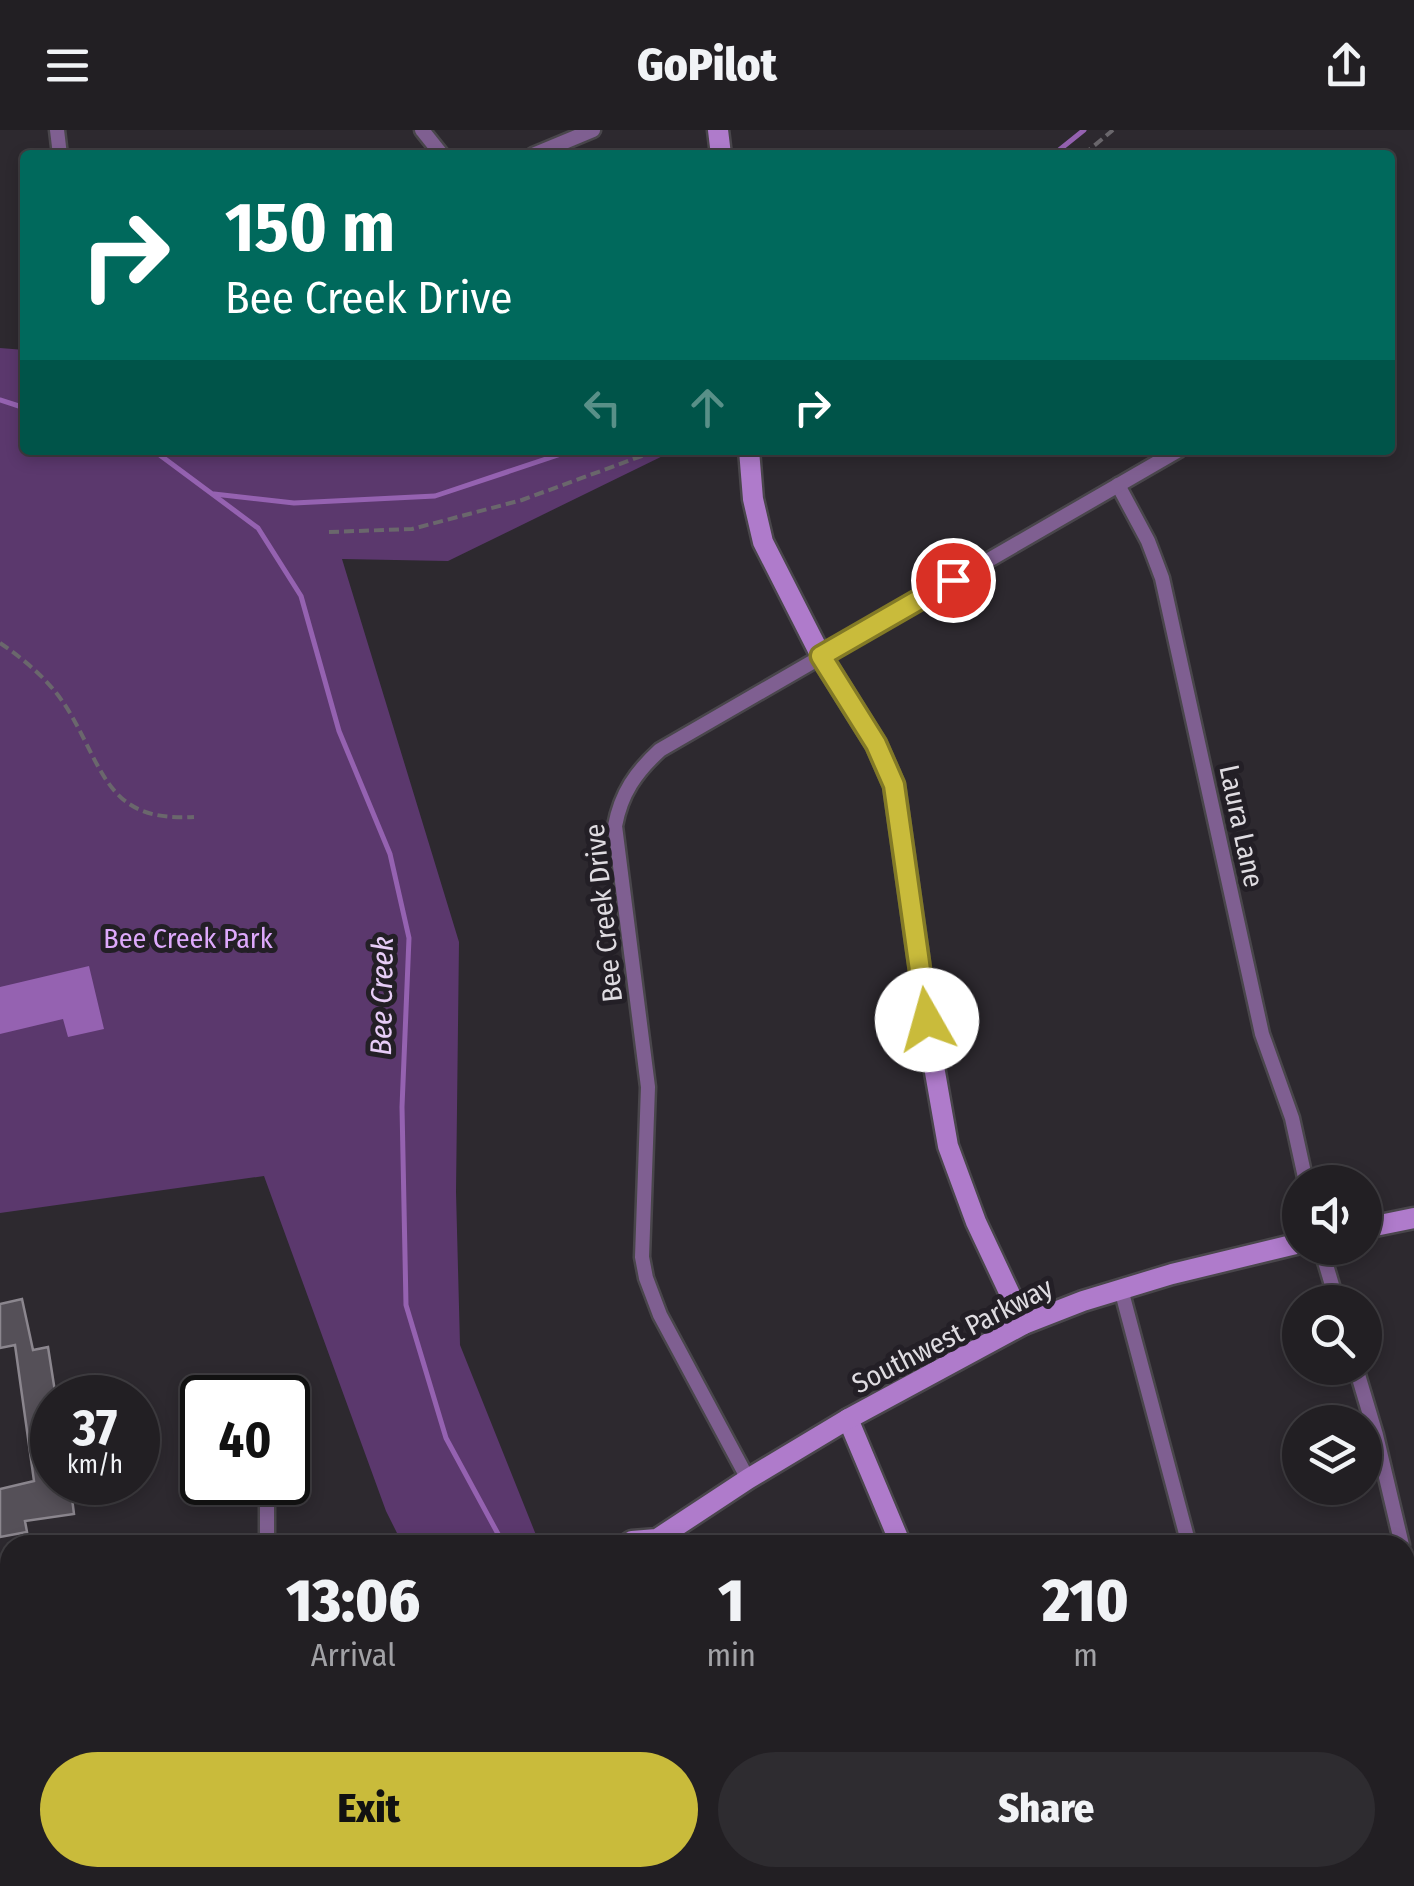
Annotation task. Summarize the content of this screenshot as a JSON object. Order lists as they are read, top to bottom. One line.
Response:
{"streets":{"street":["Laura Lane","Bee Creek Drive","Southwest Parkway"]},"crossings":[["Laura Lane","Bee Creek Drive"],["Bee Creek Drive","Southwest Parkway"]],"water":["Bee Creek"],"parks":["Bee Creek Park"],"page":{"header":"GoPilot","turn":["150 m","Bee Creek Drive"],"speed":"37 km/h","limit":"40","eta":["13:06","Arrival","1","min","210","m"],"buttons":["Exit","Share"]}}
